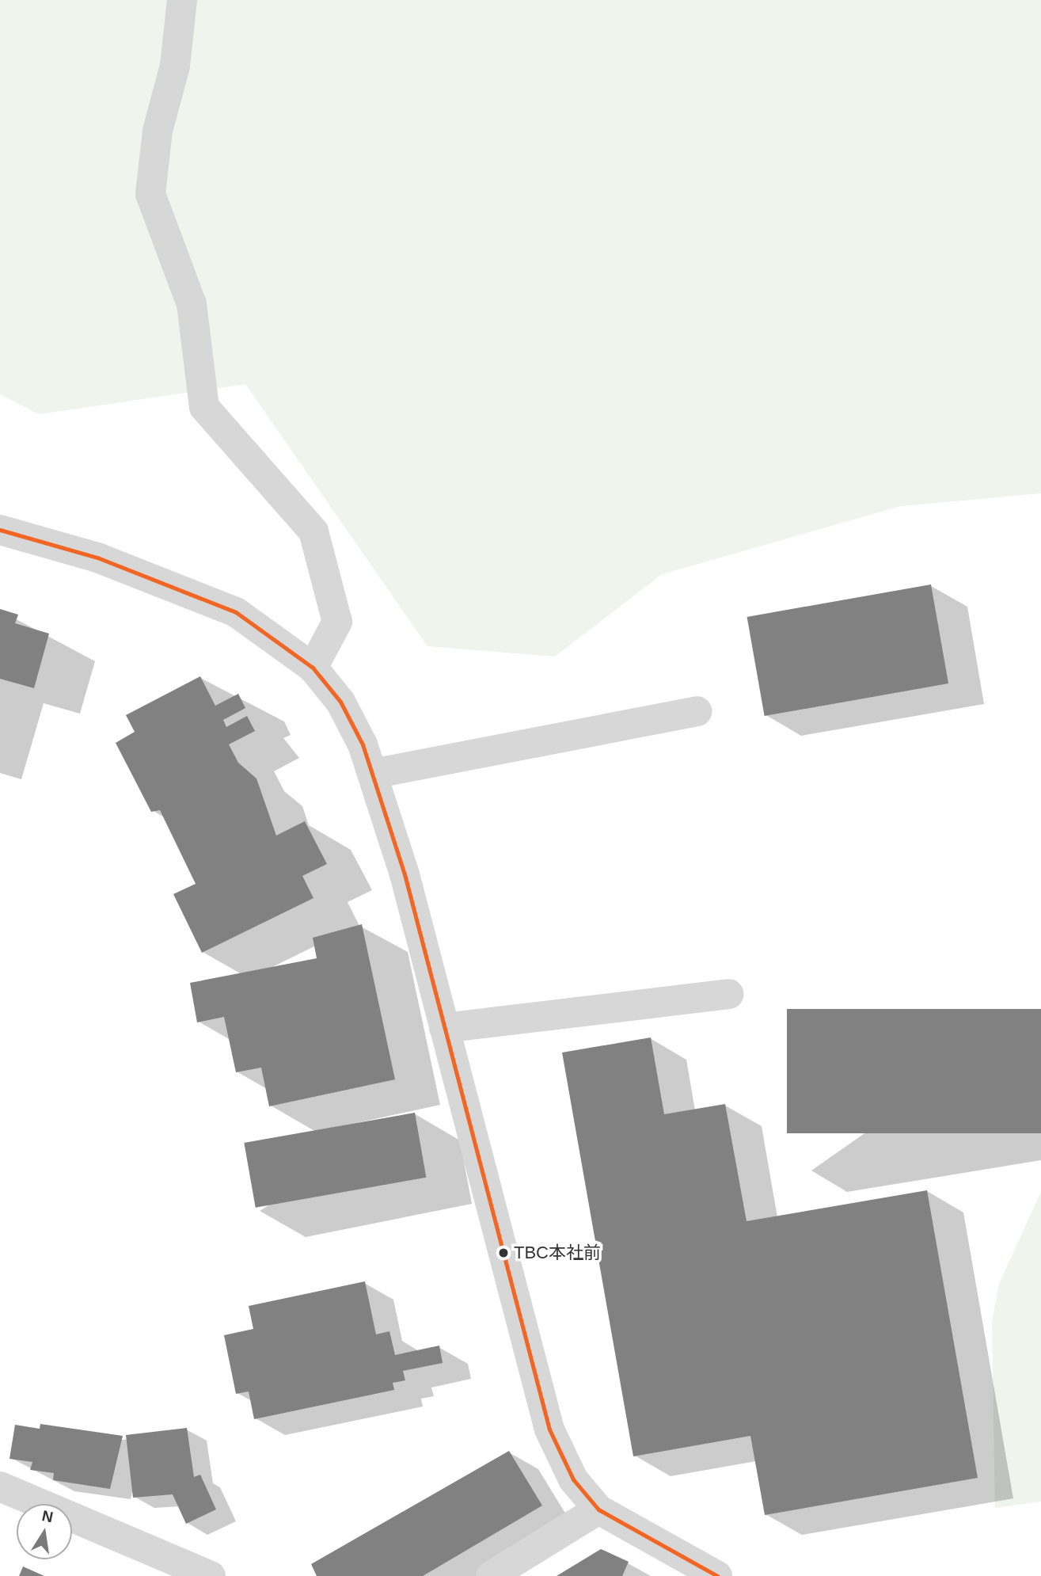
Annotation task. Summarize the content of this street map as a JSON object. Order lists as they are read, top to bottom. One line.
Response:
{"places":["TBC本社前"],"north":"top"}
